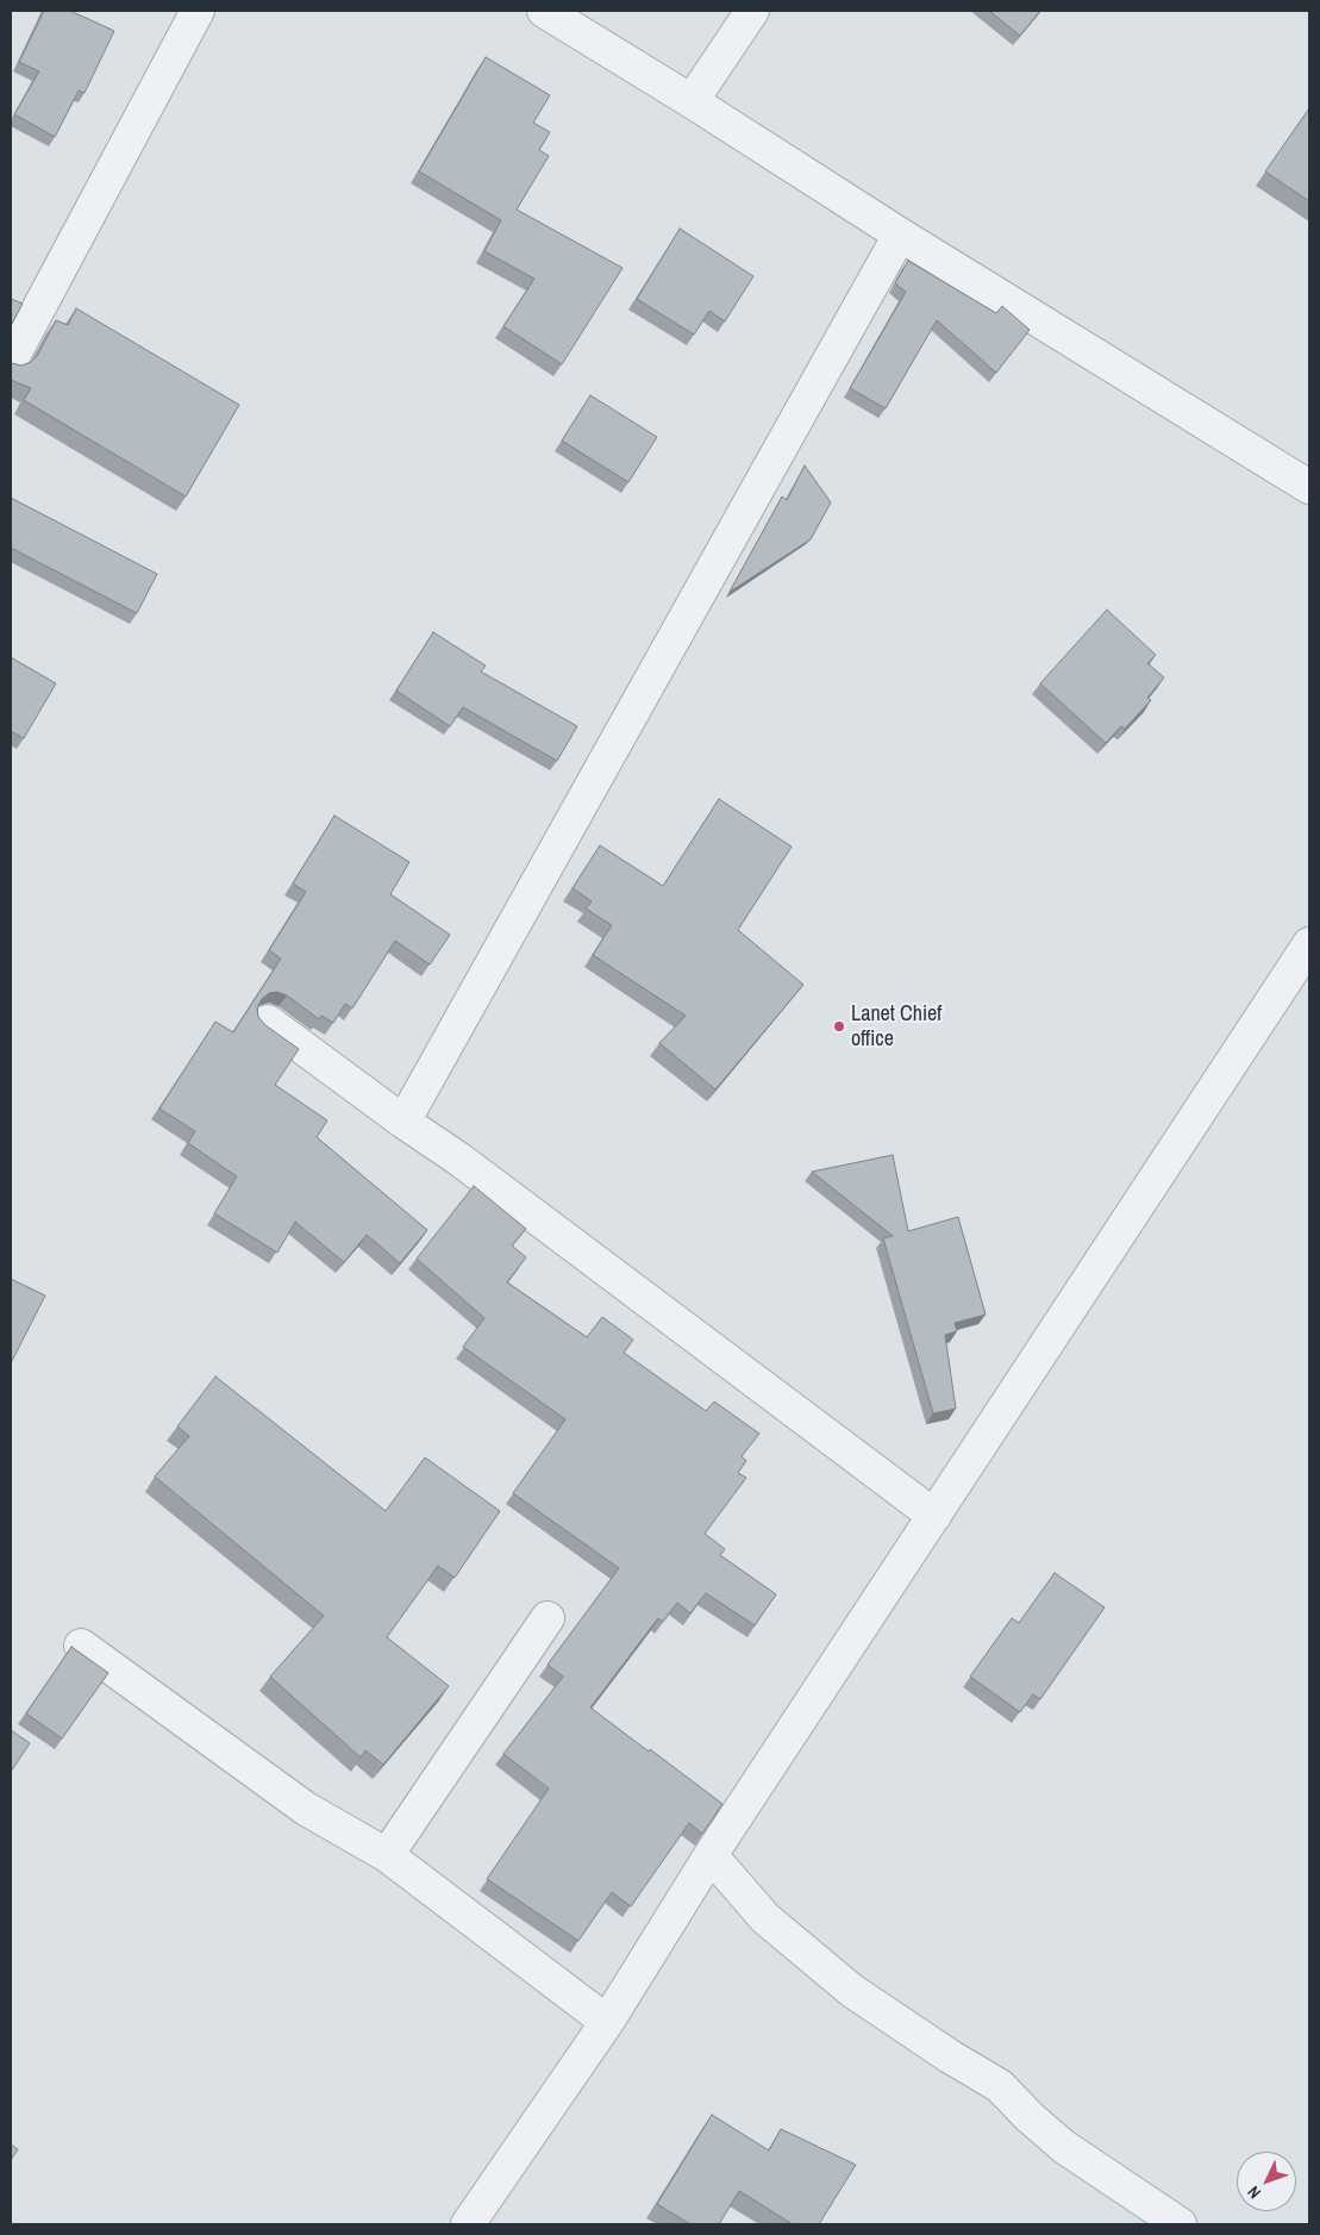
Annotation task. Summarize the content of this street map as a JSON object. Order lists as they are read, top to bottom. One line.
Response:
{"places":["Lanet Chief office"],"north":"bottom left"}
